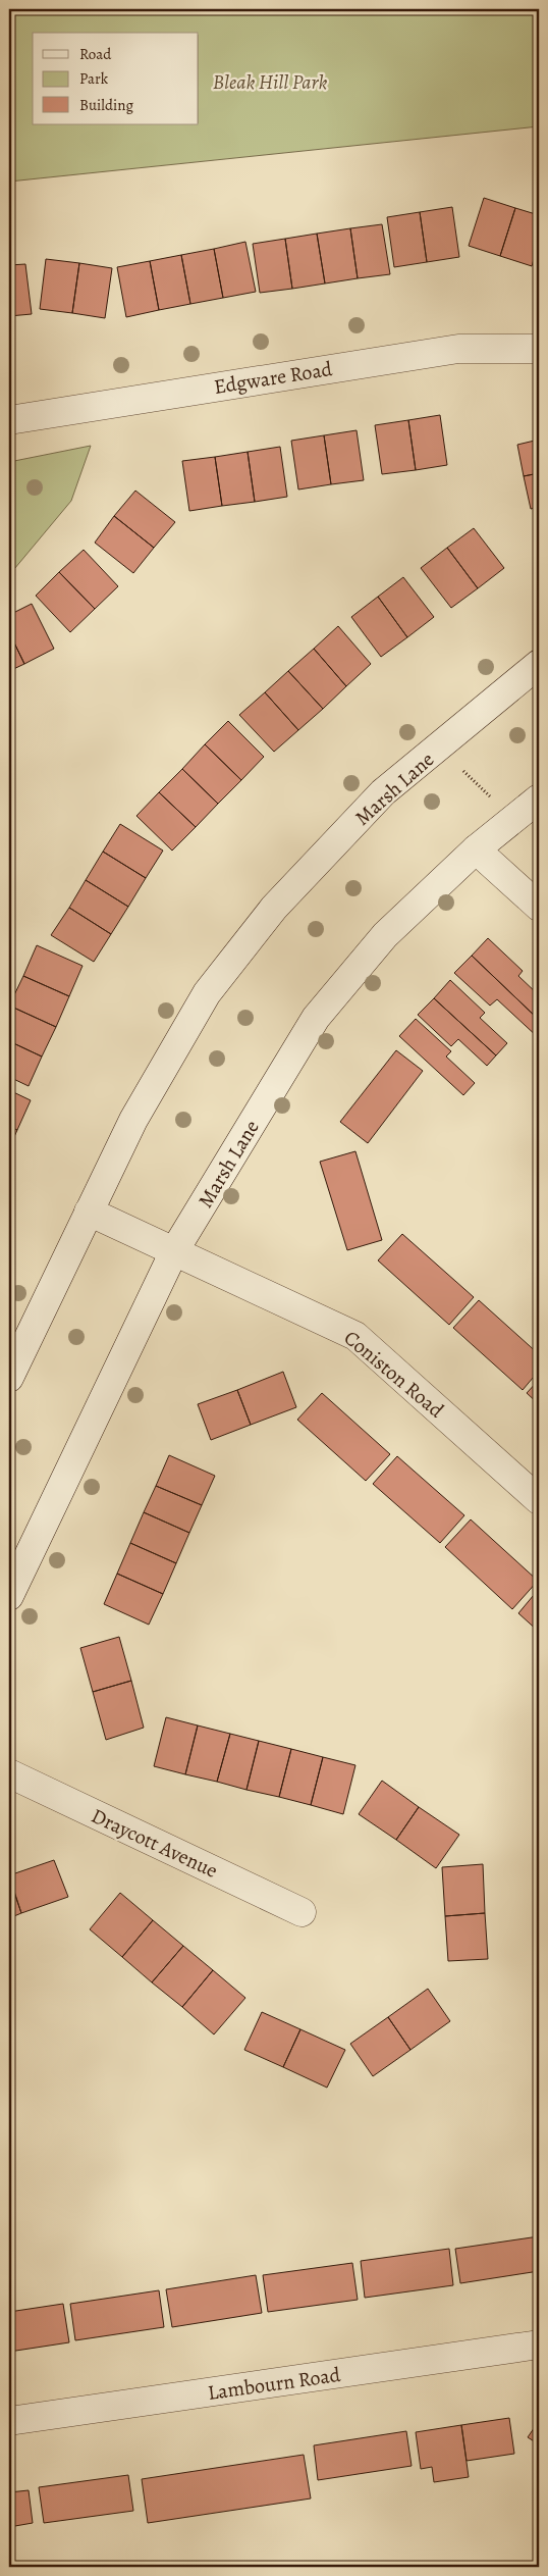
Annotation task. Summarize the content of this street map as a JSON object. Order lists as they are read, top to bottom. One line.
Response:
{"streets":{"street":["Edgware Road","Marsh Lane","Coniston Road","Draycott Avenue","Lambourn Road"]},"crossings":[["Marsh Lane","Coniston Road"]],"parks":["Bleak Hill Park"],"legend":["Road","Park","Building"]}
